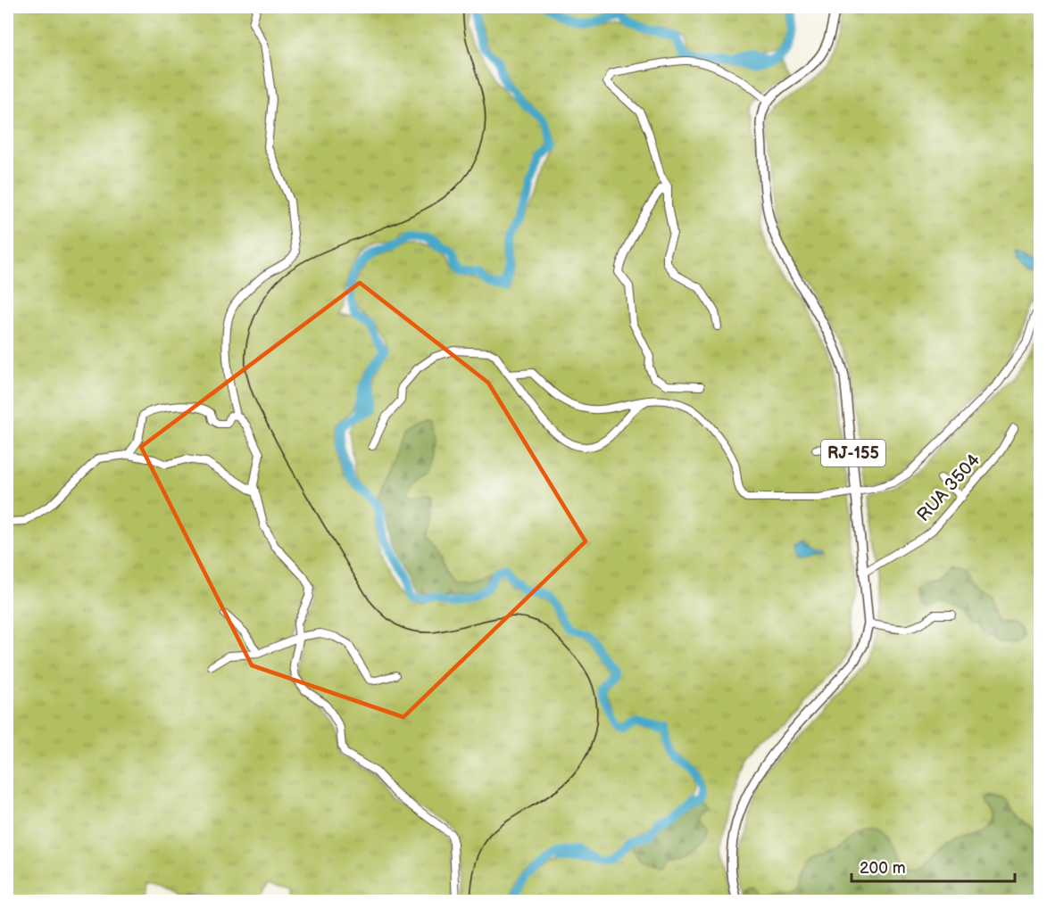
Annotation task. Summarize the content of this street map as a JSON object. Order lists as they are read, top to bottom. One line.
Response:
{"streets":{"main road":["RJ-155"],"street":["RUA 3504"]},"crossings":[["RJ-155","RUA 3504"]],"scale_bar":"200 m"}
